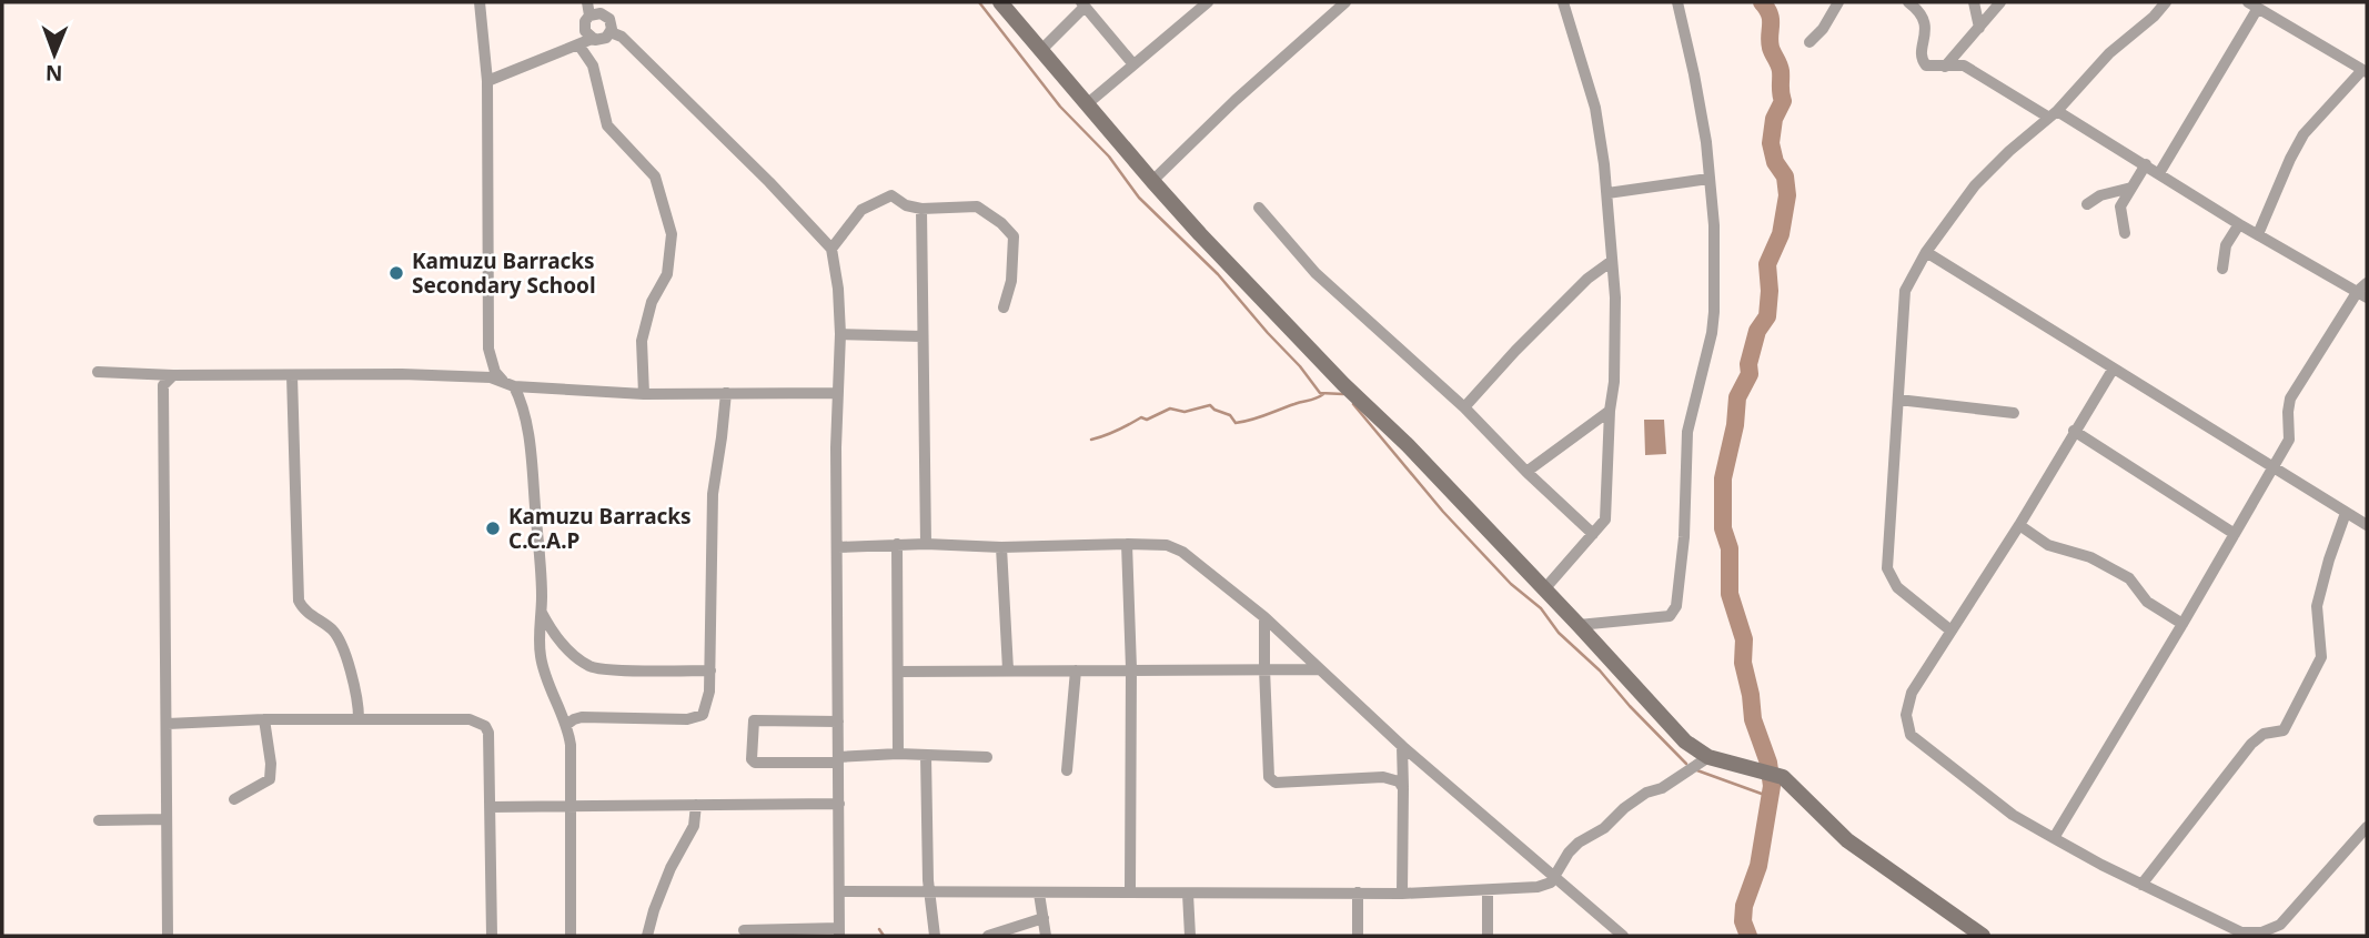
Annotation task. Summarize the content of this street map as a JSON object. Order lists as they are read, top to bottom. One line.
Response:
{"places":["Kamuzu Barracks Secondary School","Kamuzu Barracks C.C.A.P"],"north":"bottom"}
